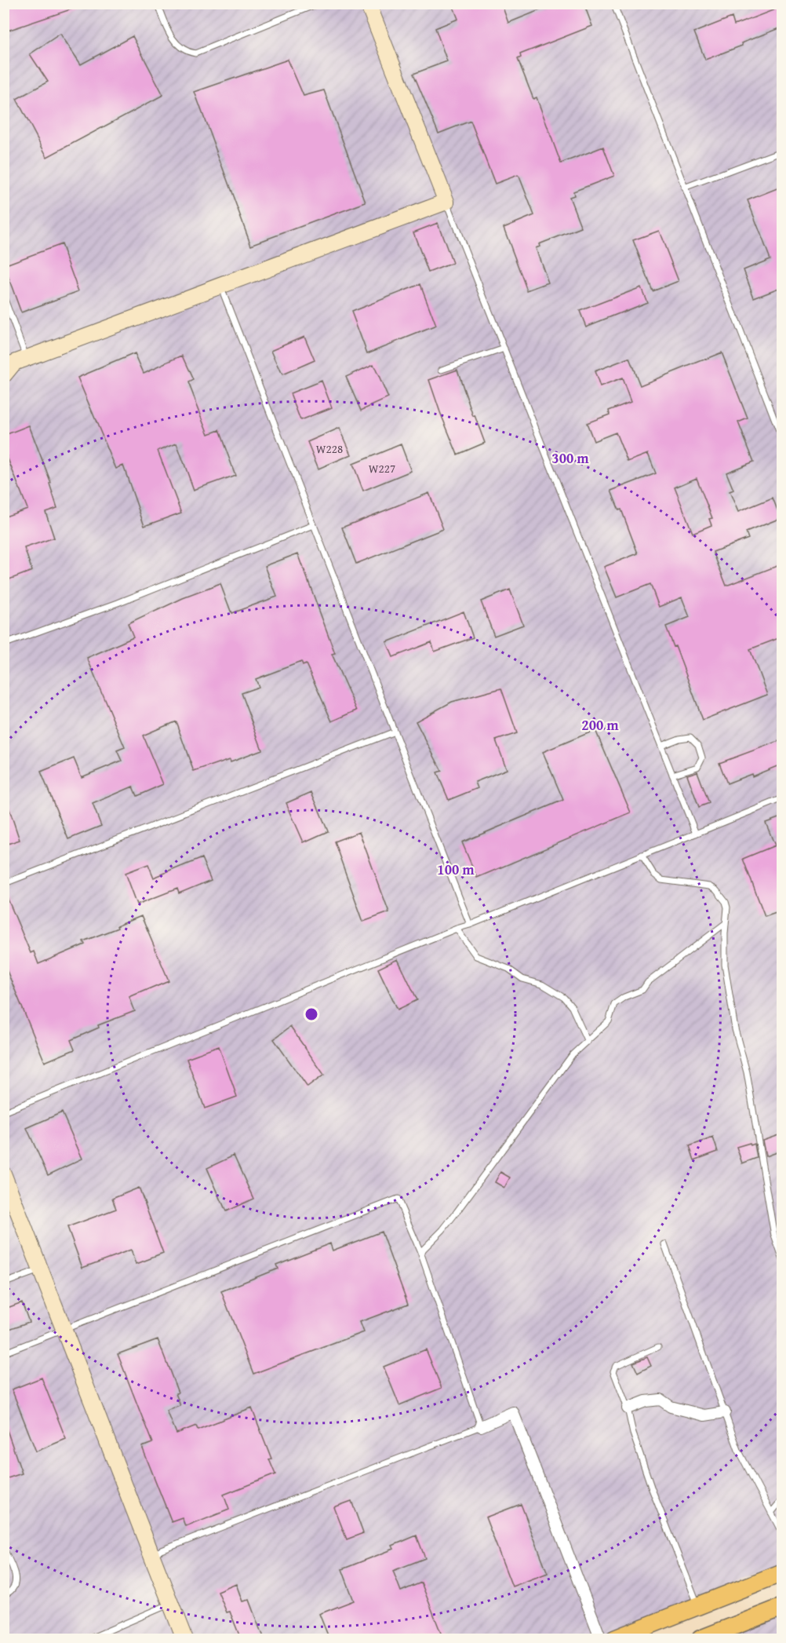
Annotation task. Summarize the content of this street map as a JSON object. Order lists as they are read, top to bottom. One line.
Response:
{"house_numbers":["W228","W227"],"rings":["300 m","200 m","100 m"]}
